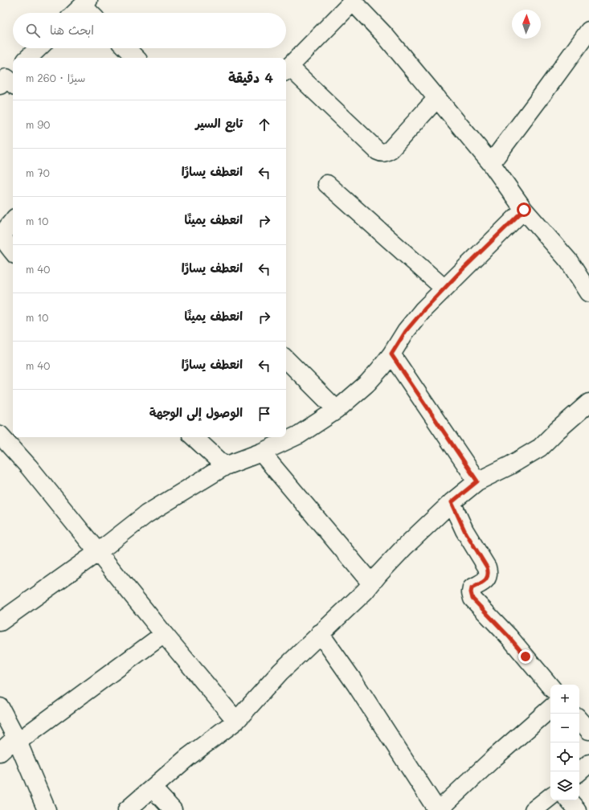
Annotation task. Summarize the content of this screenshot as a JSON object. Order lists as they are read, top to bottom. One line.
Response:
{"north":"top","page":{"search":"ابحث هنا","heading":["4 دقيقة","سيرًا · 260 m"],"list":[["تابع السير","90 m"],["انعطف يسارًا","70 m"],["انعطف يمينًا","10 m"],["انعطف يسارًا","40 m"],["انعطف يمينًا","10 m"],["انعطف يسارًا","40 m"],"الوصول إلى الوجهة"],"map_buttons":["+","−"]}}
